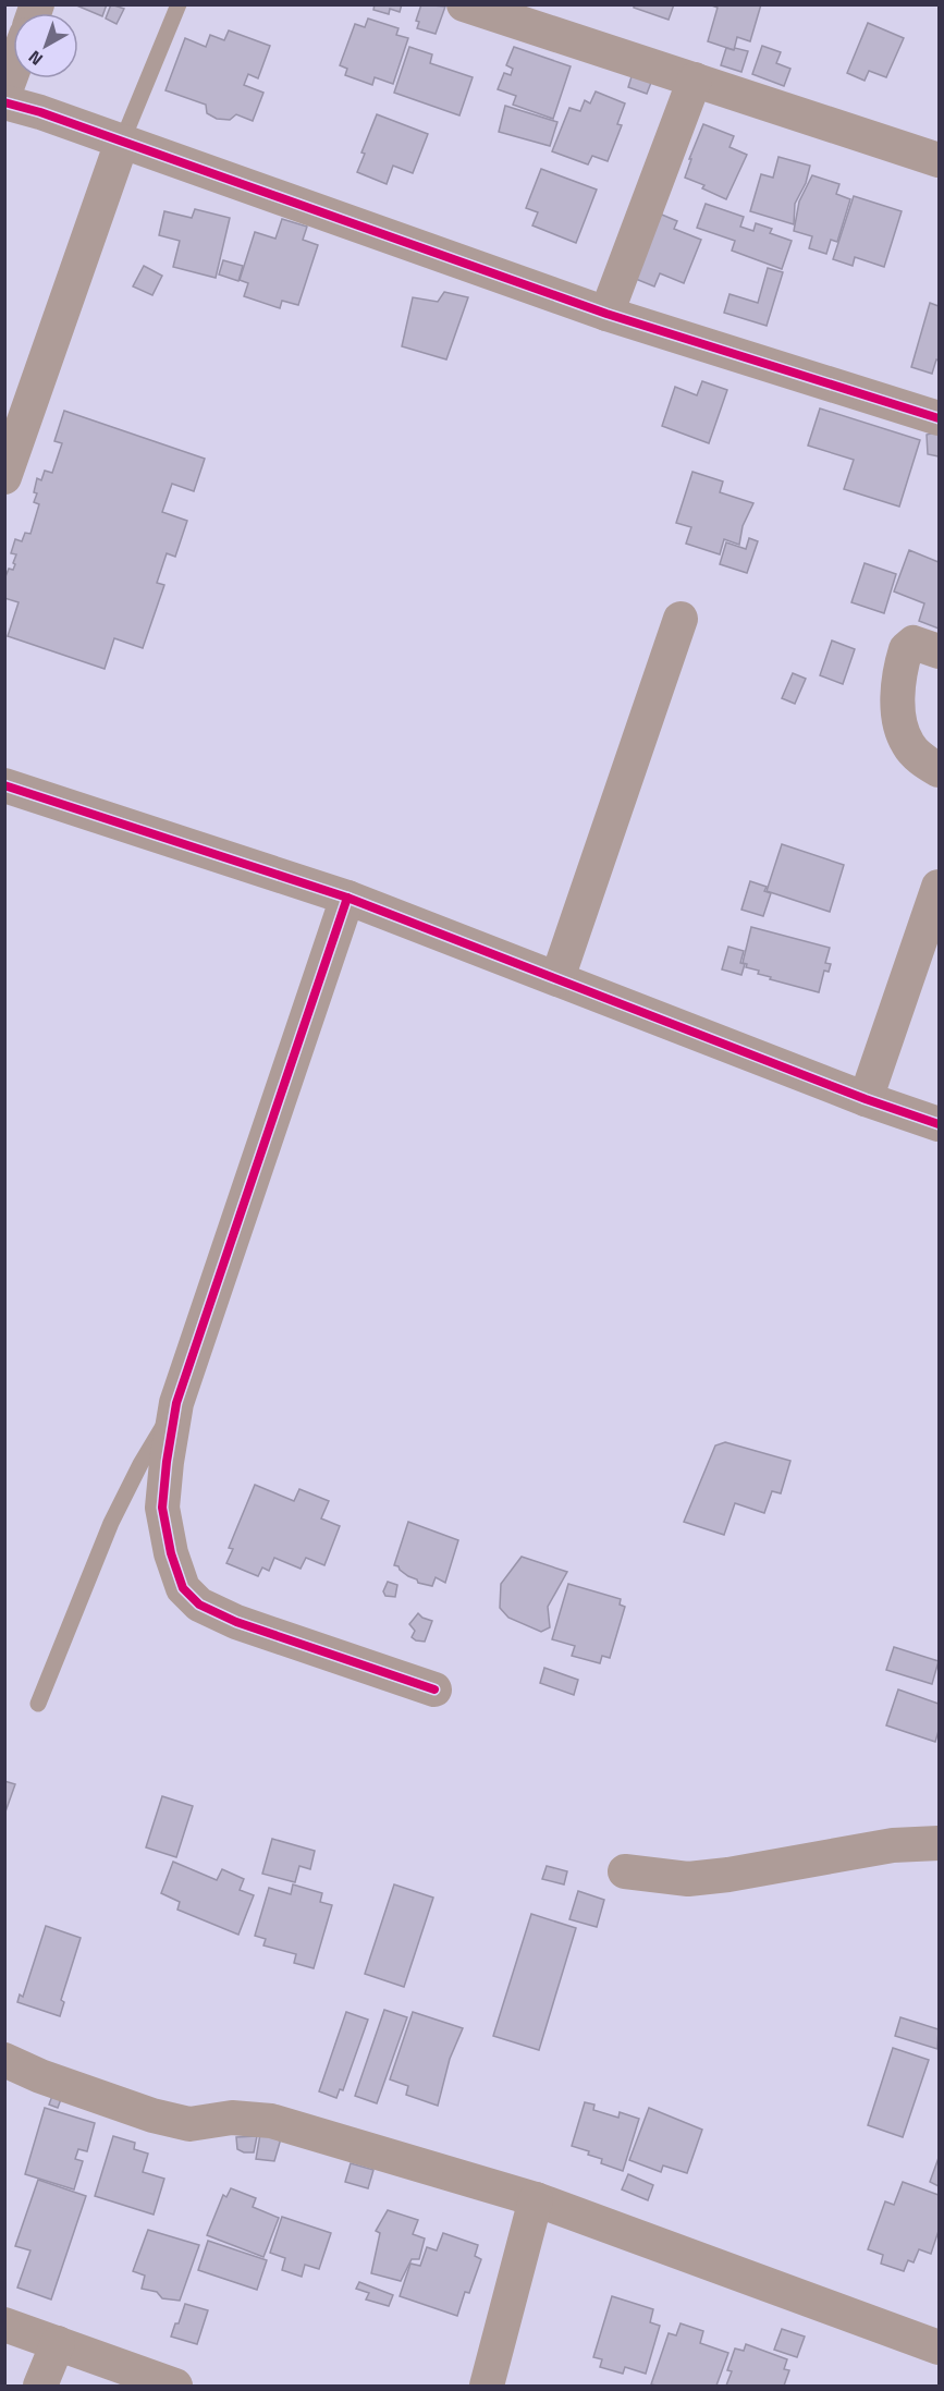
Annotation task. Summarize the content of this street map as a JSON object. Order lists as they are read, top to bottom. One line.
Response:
{"north":"bottom left"}
